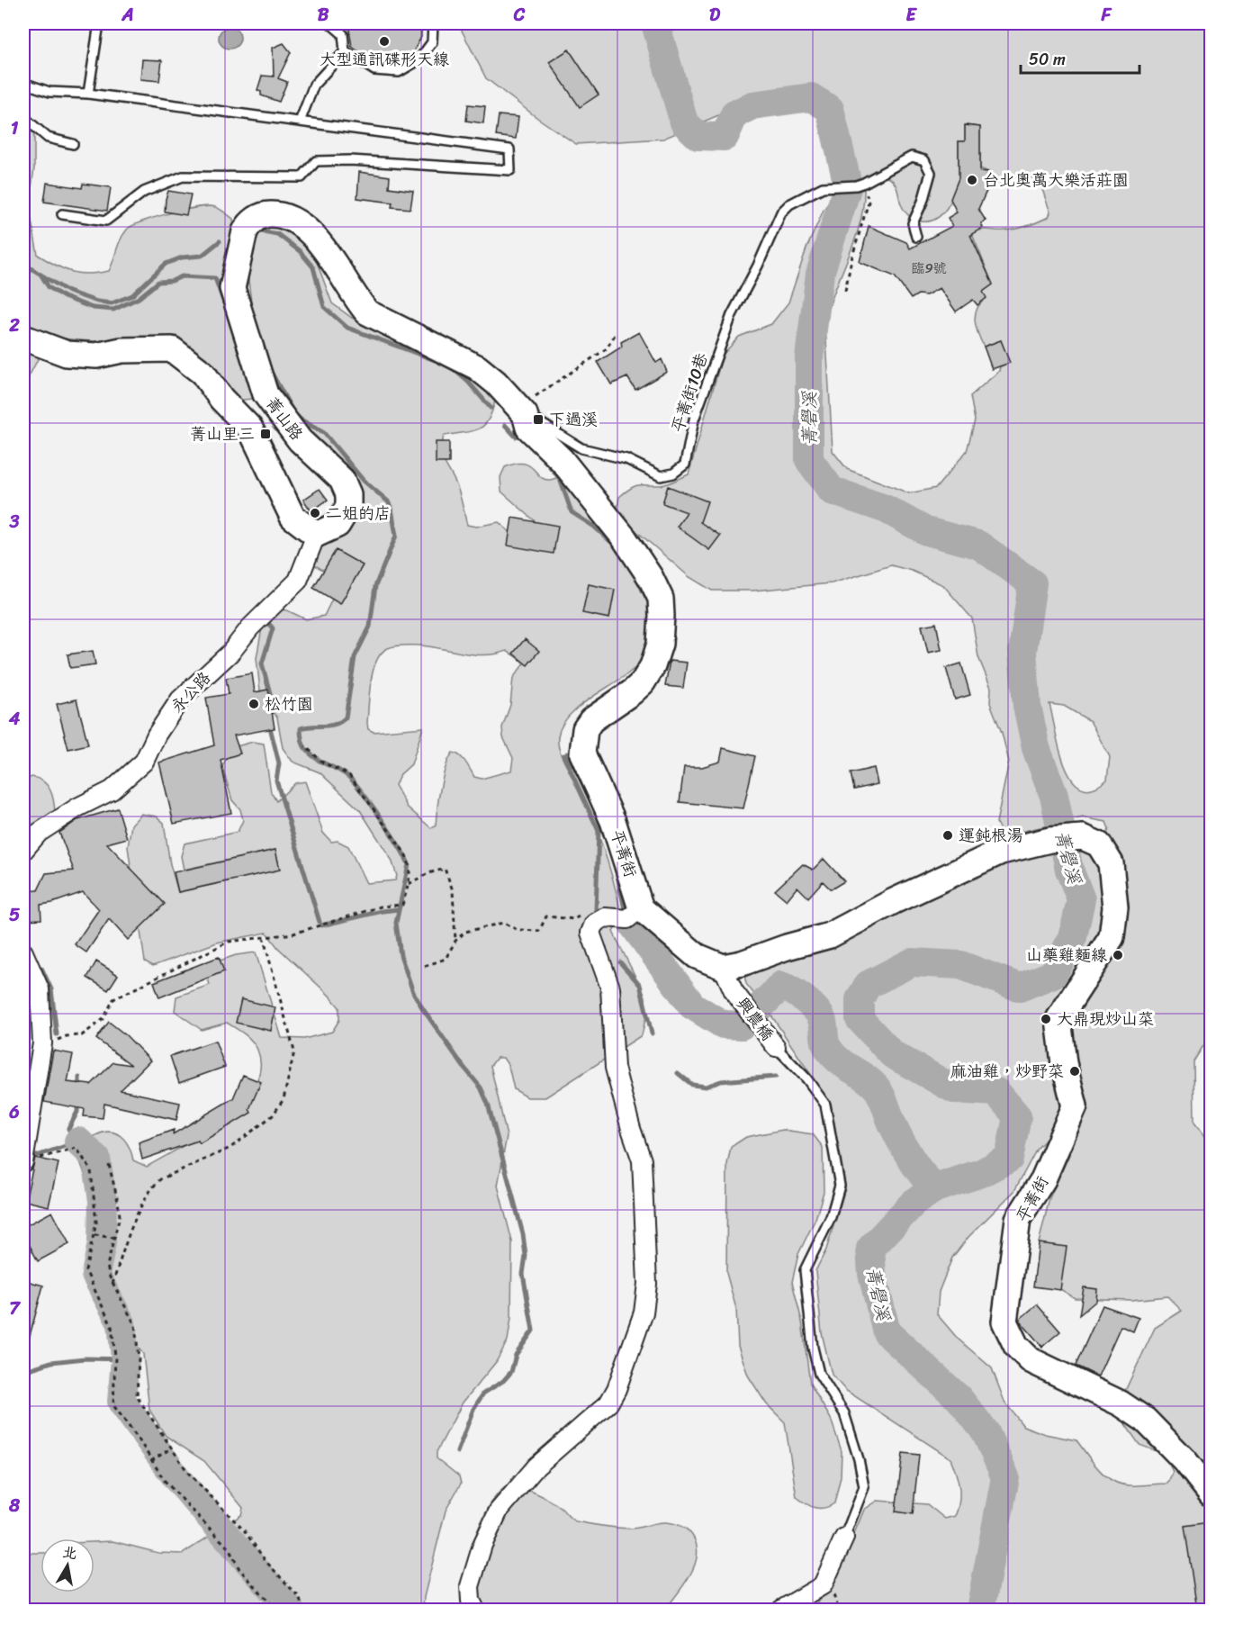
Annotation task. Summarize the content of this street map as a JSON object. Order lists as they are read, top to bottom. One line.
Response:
{"streets":{"street":["菁山路","永公路","平菁街","興農橋"],"lane":["平菁街10巷"]},"crossings":[["平菁街10巷","菁山路"],["平菁街10巷","平菁街"],["菁山路","永公路"],["菁山路","平菁街"],["平菁街","興農橋"]],"water":["菁礐溪"],"places":{"other":["大型通訊碟形天線","台北奧萬大樂活莊園","二姐的店","松竹園","運鈍根湯","山藥雞麵線","大鼎現炒山菜","麻油雞，炒野菜"],"transit":["下過溪","菁山里三"]},"house_numbers":["臨9號"],"scale_bar":"50 m","north":"top","grid":{"columns":["A","B","C","D","E","F"],"rows":["1","2","3","4","5","6","7","8"]}}
